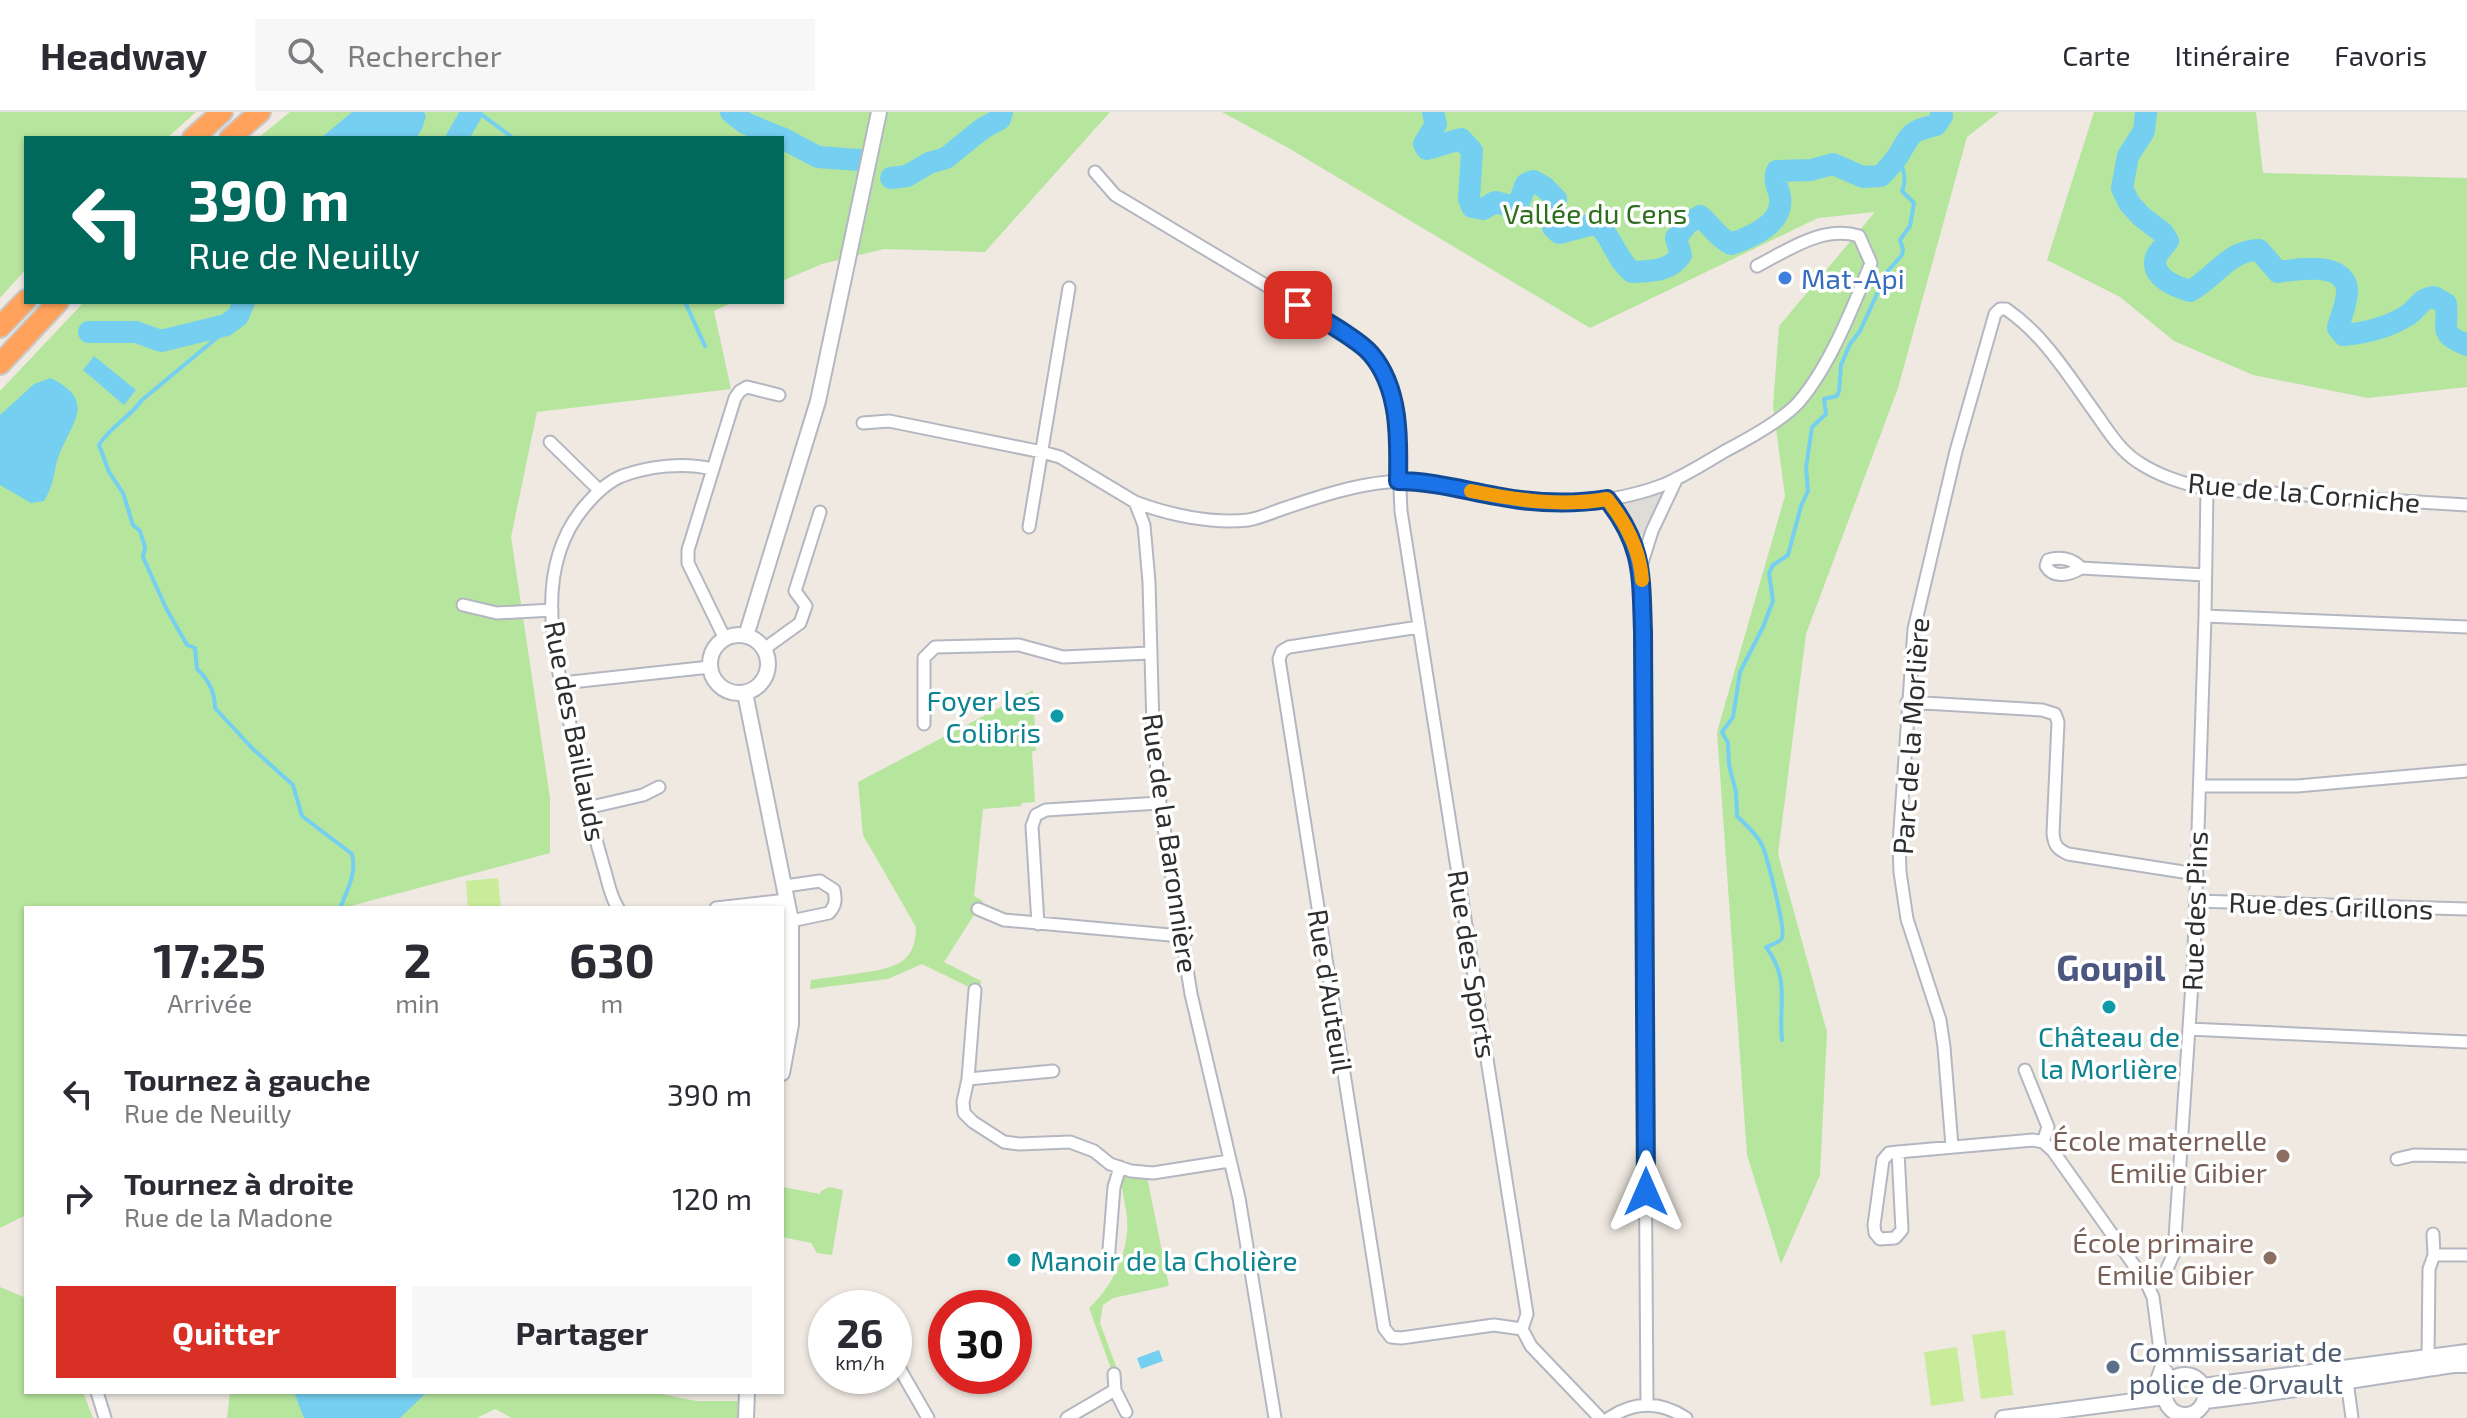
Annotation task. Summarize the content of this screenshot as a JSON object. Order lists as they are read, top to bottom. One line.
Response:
{"streets":{"street":["Rue de la Corniche","Rue des Baillauds","Parc de la Morlière","Rue de la Baronnière","Rue des Grillons","Rue des Pins","Rue des Sports","Rue d'Auteuil"]},"crossings":[["Rue de la Corniche","Parc de la Morlière"],["Rue de la Corniche","Rue des Pins"],["Rue des Grillons","Rue des Pins"],["Rue des Sports","Rue d'Auteuil"]],"districts":["Goupil"],"parks":["Vallée du Cens"],"places":["Mat-Api","Foyer les Colibris","Château de la Morlière","École maternelle Emilie Gibier","École primaire Emilie Gibier","Manoir de la Cholière","Commissariat de police de Orvault"],"page":{"header":"Headway","search":"Rechercher","nav":["Carte","Itinéraire","Favoris"],"turn":["390 m","Rue de Neuilly"],"eta":["17:25","Arrivée","2","min","630","m"],"list":[{"name":"Tournez à gauche","note":"Rue de Neuilly","value":"390 m"},{"name":"Tournez à droite","note":"Rue de la Madone","value":"120 m"}],"buttons":["Quitter","Partager"],"speed":"26 km/h","limit":"30"}}
